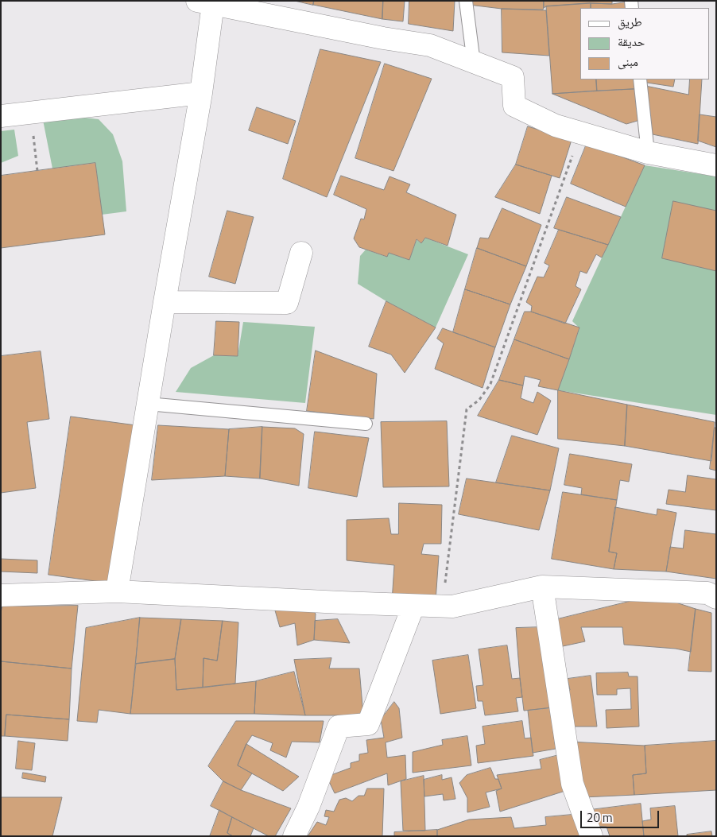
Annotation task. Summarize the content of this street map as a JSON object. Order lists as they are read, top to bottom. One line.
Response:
{"legend":["طريق","حديقة","مبنى"],"scale_bar":"20 m"}
